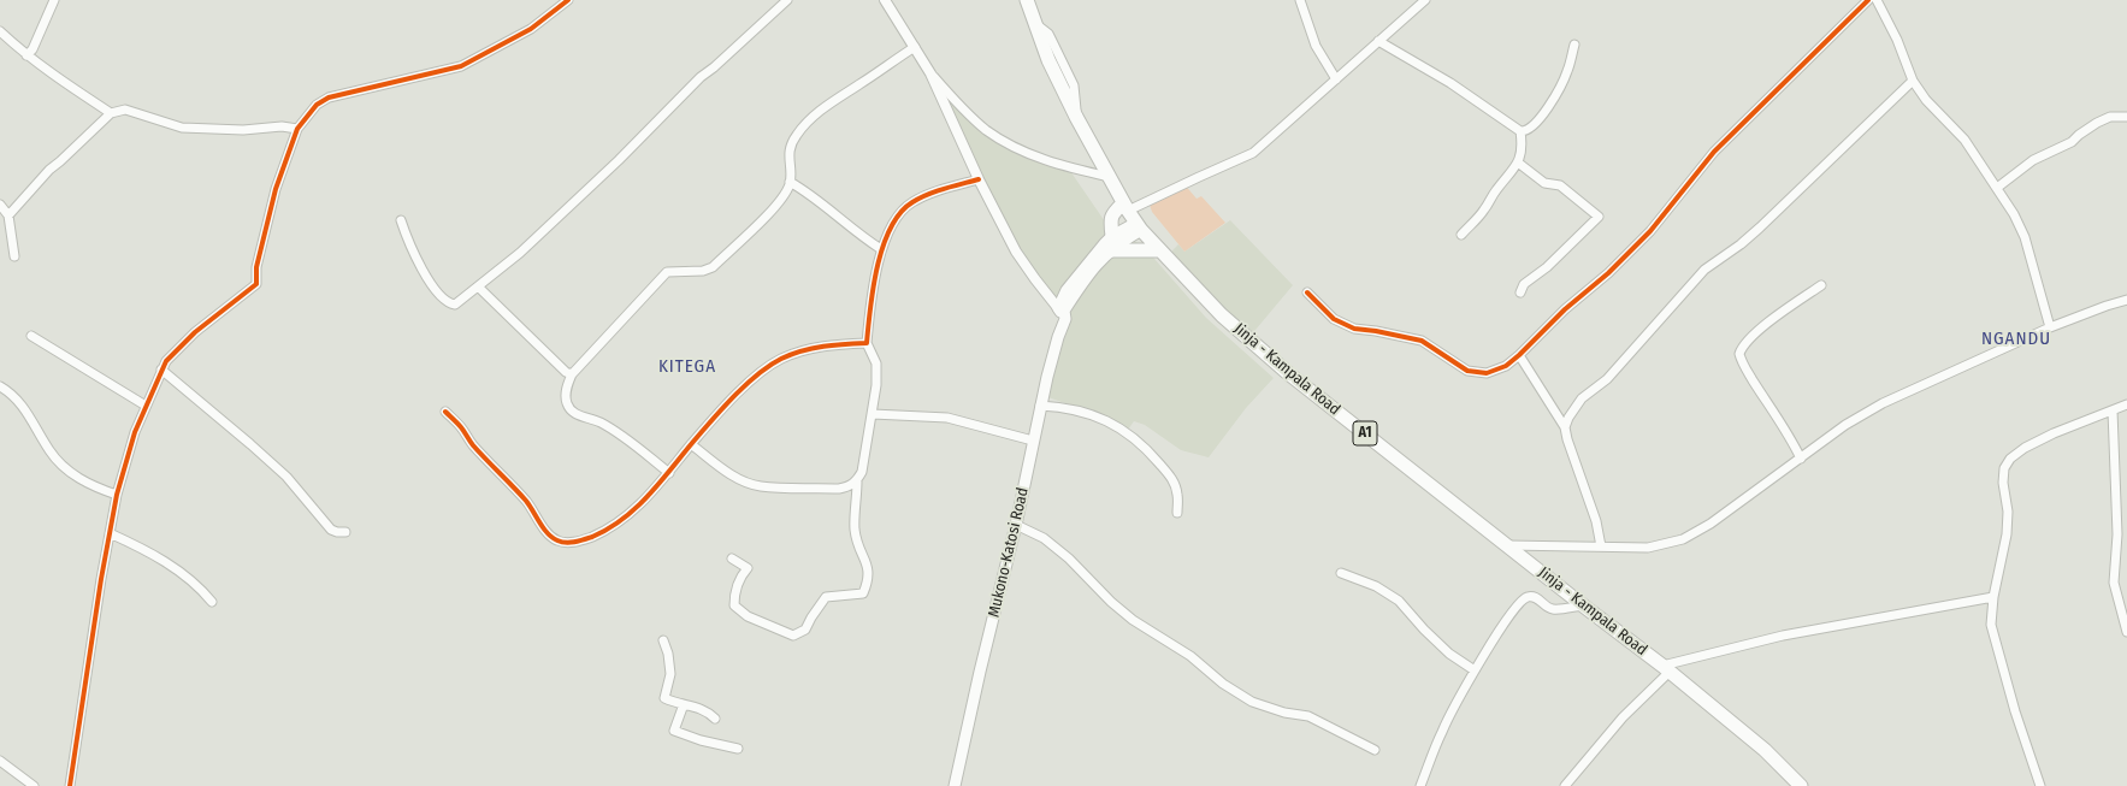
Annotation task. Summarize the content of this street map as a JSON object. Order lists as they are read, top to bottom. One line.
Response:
{"streets":{"highway":["Jinja - Kampala Road","A1"],"main road":["Mukono-Katosi Road"]},"districts":["NGANDU","KITEGA"]}
